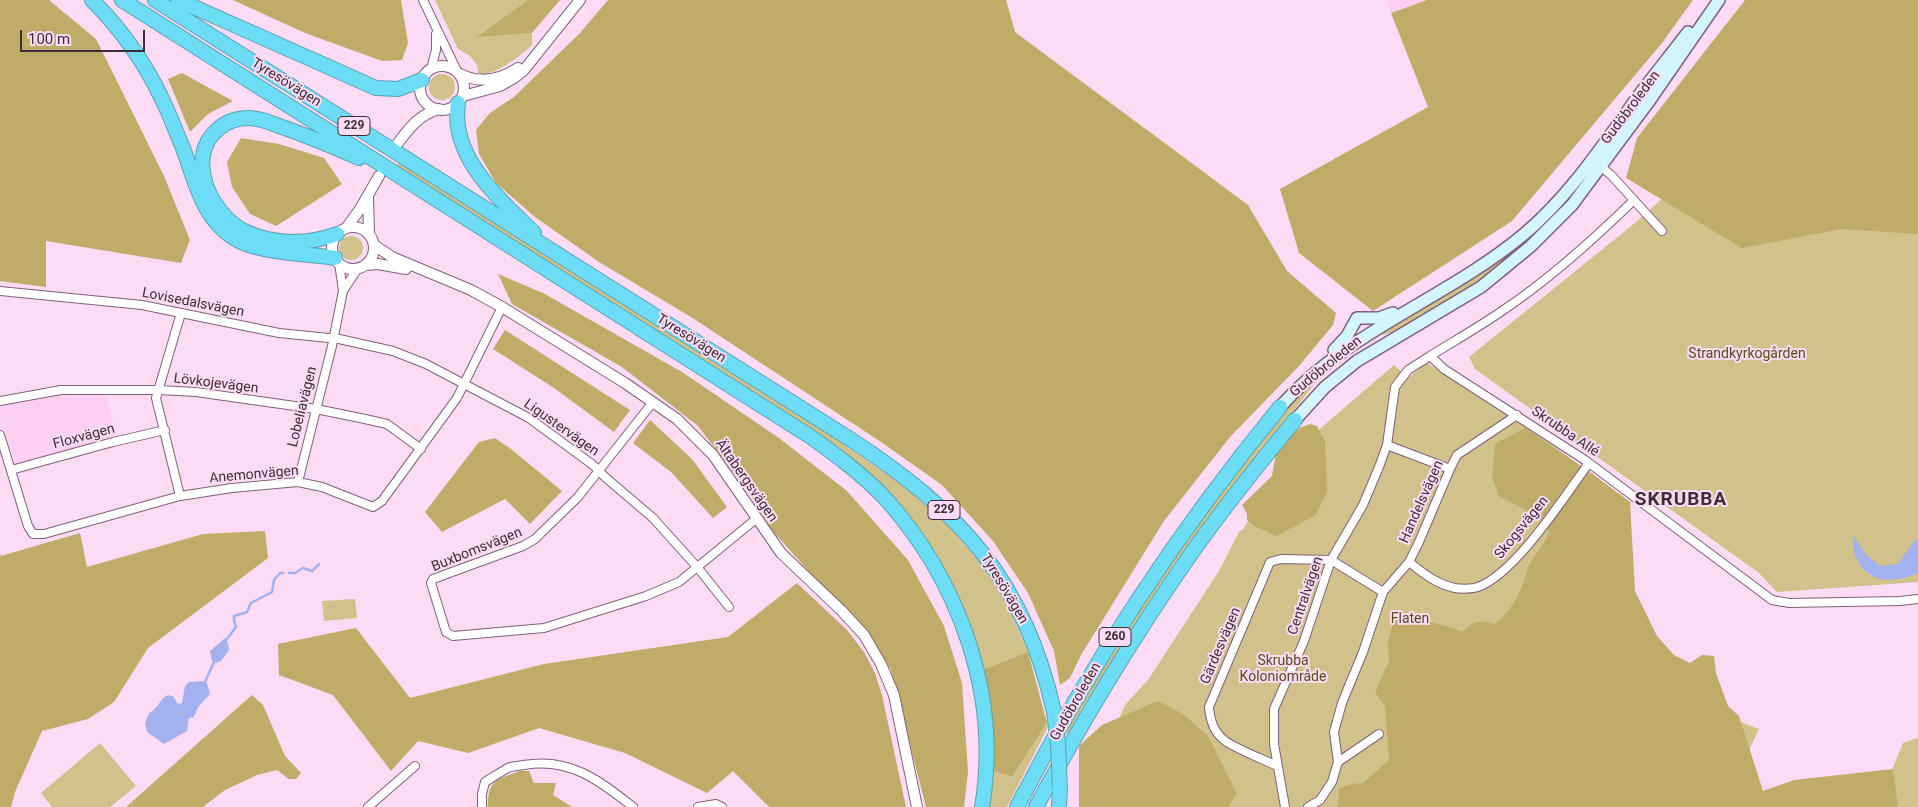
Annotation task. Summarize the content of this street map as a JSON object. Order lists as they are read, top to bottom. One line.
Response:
{"streets":{"highway":["Tyresövägen","Gudöbroleden","229","260"],"street":["Lovisedalsvägen","Lövkojevägen","Lobeliavägen","Ligustervägen","Skrubba Allé","Floxvägen","Anemonvägen","Ältabergsvägen","Handelsvägen","Skogsvägen","Buxbomsvägen","Centralvägen","Gärdesvägen"]},"crossings":[["Lovisedalsvägen","Lobeliavägen"],["Lovisedalsvägen","Ligustervägen"],["Lövkojevägen","Lobeliavägen"],["Lövkojevägen","Anemonvägen"],["Lobeliavägen","Ligustervägen"],["Lobeliavägen","Anemonvägen"],["Ligustervägen","Anemonvägen"],["Ligustervägen","Buxbomsvägen"],["Skrubba Allé","Handelsvägen"],["Skrubba Allé","Skogsvägen"],["Skrubba Allé","Centralvägen"],["Floxvägen","Anemonvägen"],["Anemonvägen","Ältabergsvägen"],["Ältabergsvägen","Buxbomsvägen"],["Handelsvägen","Skogsvägen"],["Centralvägen","Gärdesvägen"]],"districts":["SKRUBBA"],"parks":["Strandkyrkogården","Flaten","Skrubba Koloniområde"],"scale_bar":"100 m"}
